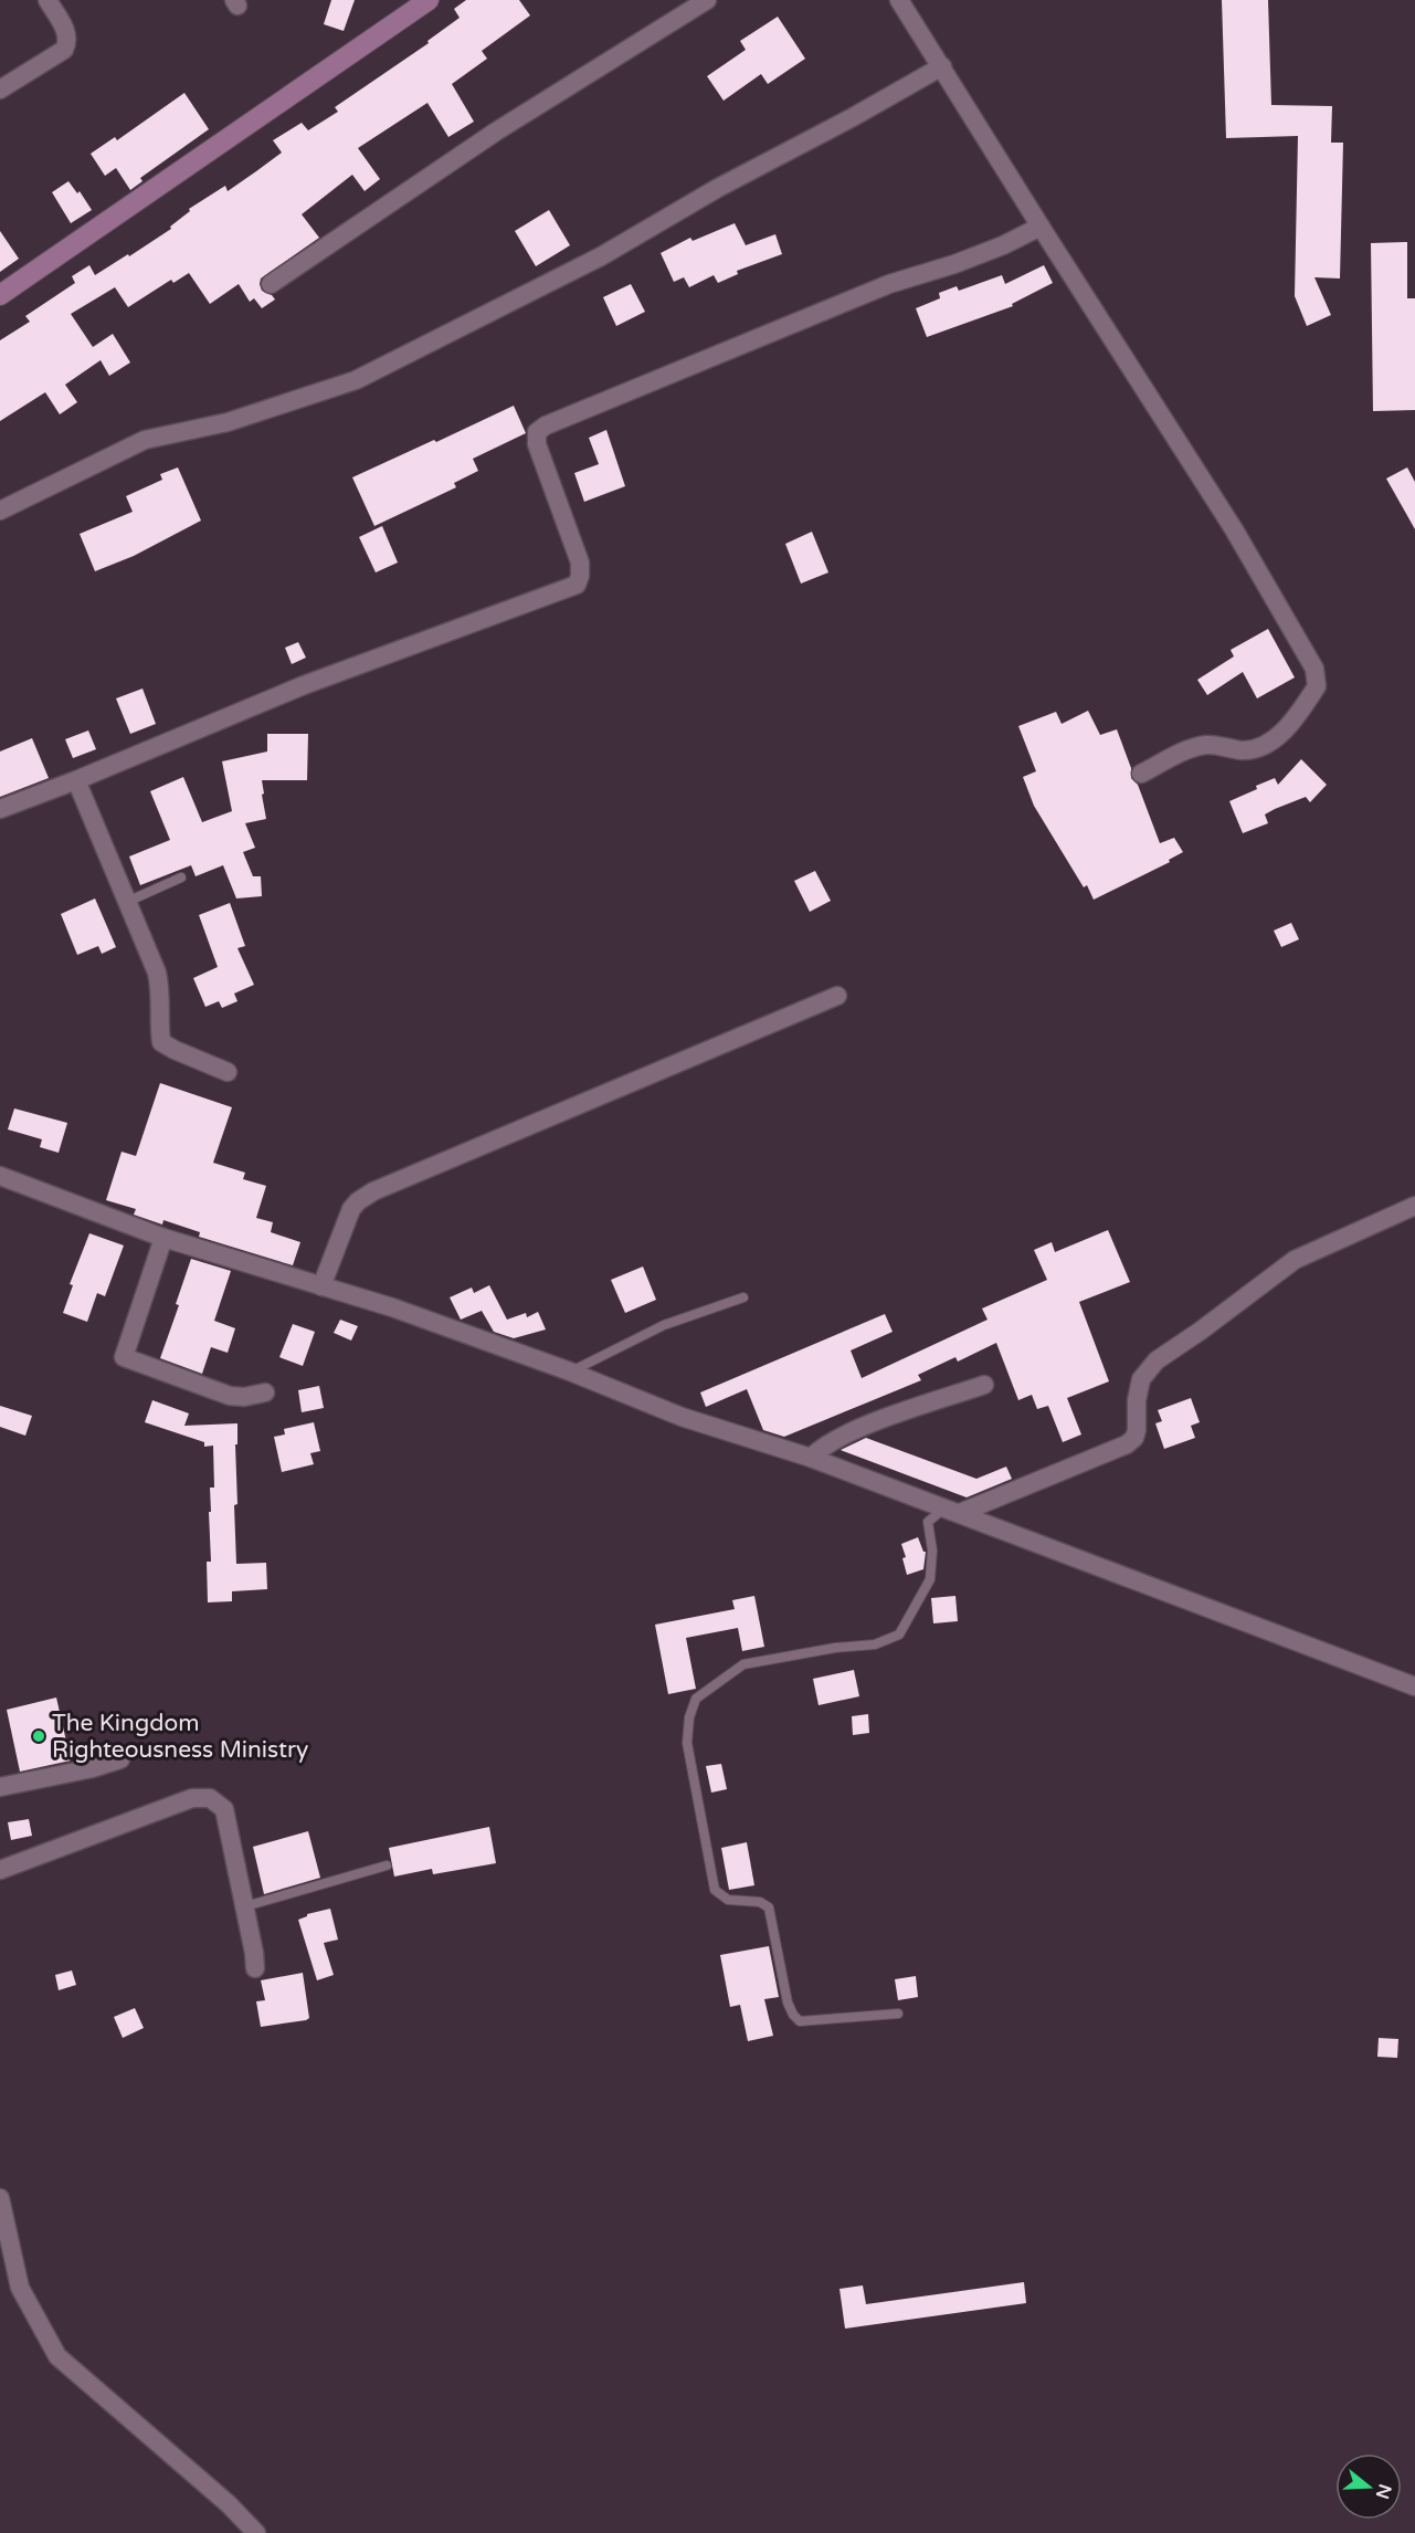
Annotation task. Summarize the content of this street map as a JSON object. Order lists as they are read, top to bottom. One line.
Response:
{"places":["The Kingdom Righteousness Ministry"],"north":"right"}
